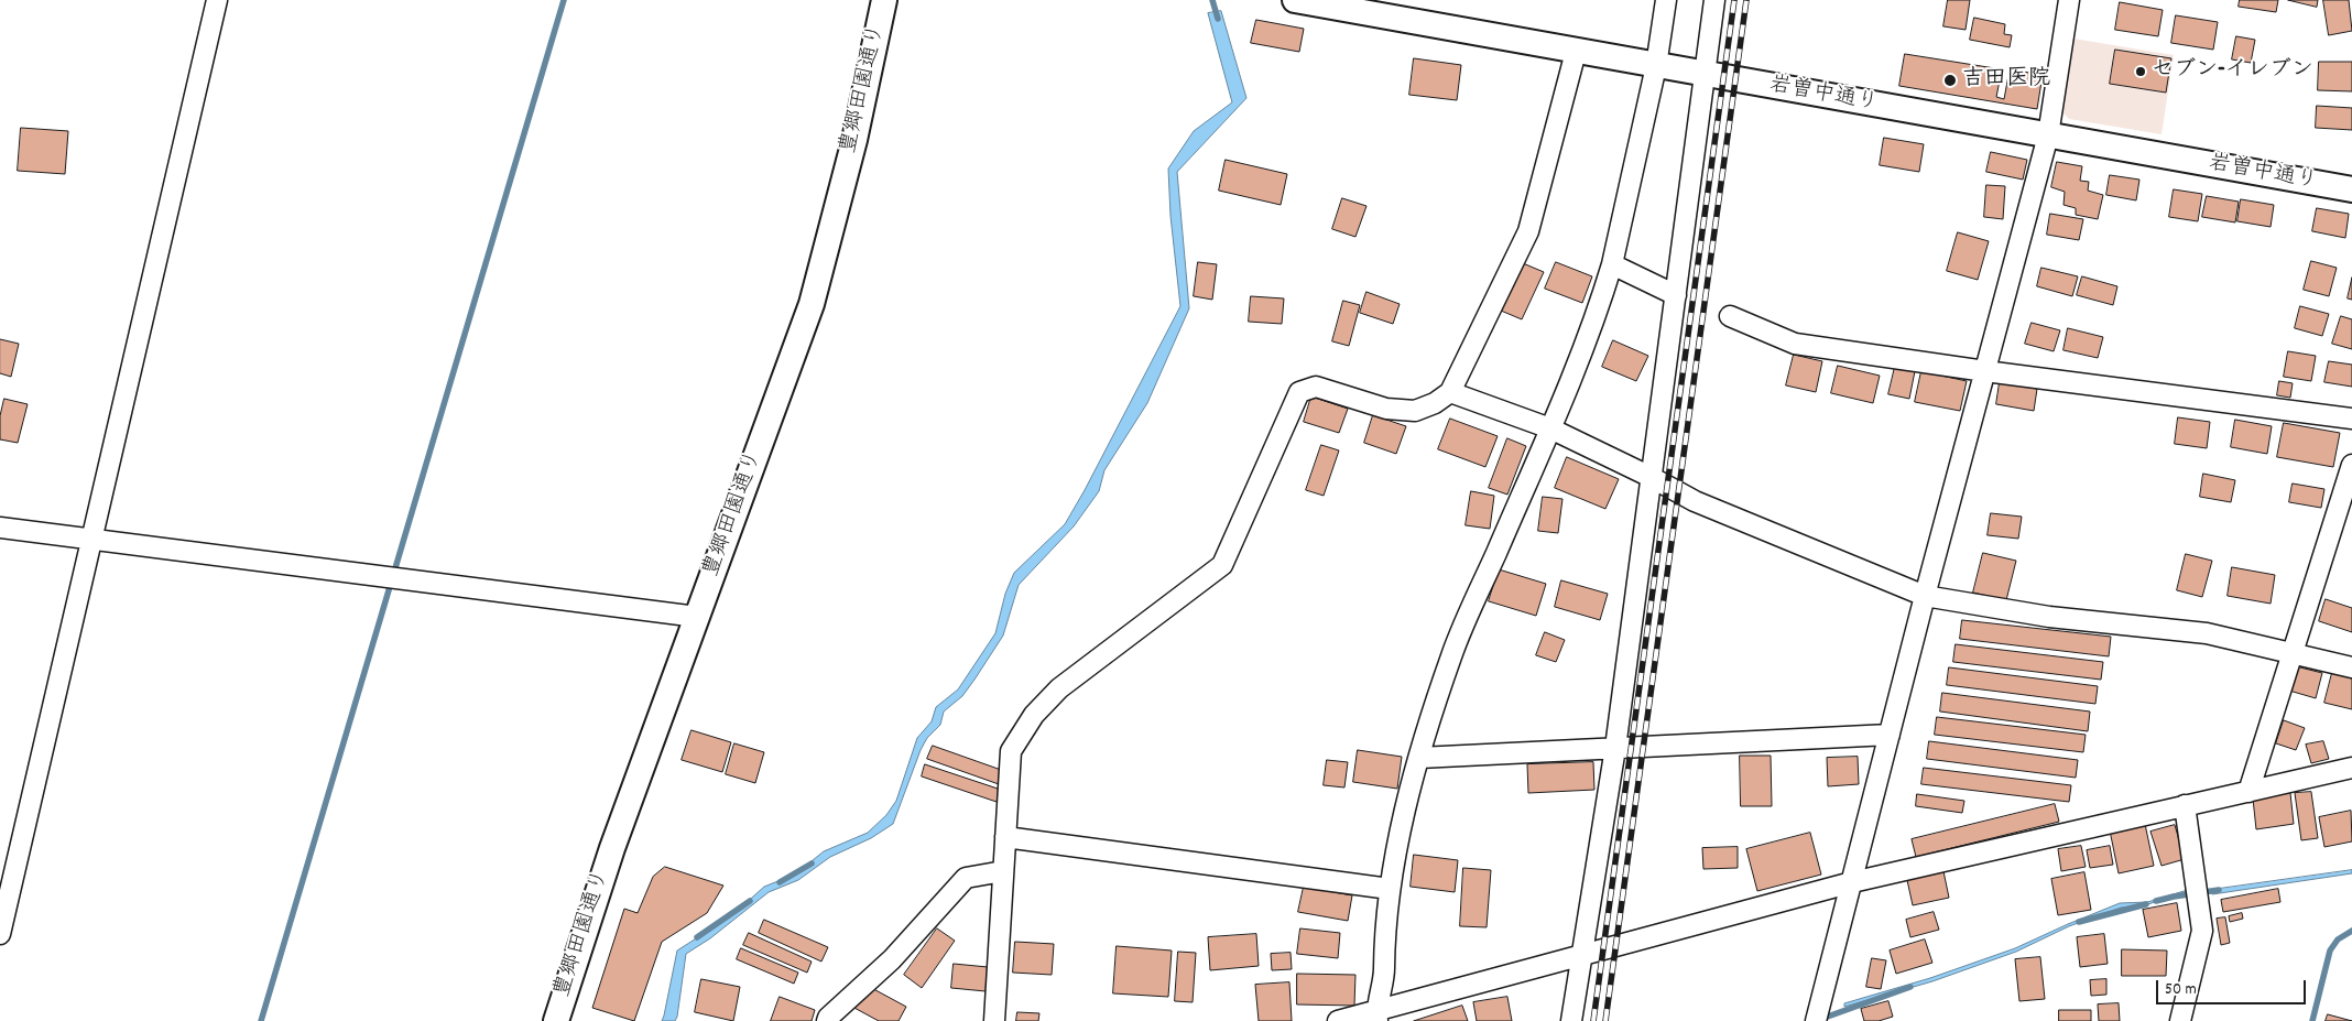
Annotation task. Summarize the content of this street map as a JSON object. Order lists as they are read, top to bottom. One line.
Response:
{"streets":{"street":["豊郷田園通り","岩曽中通り"]},"places":["セブン-イレブン","吉田医院"],"scale_bar":"50 m"}
